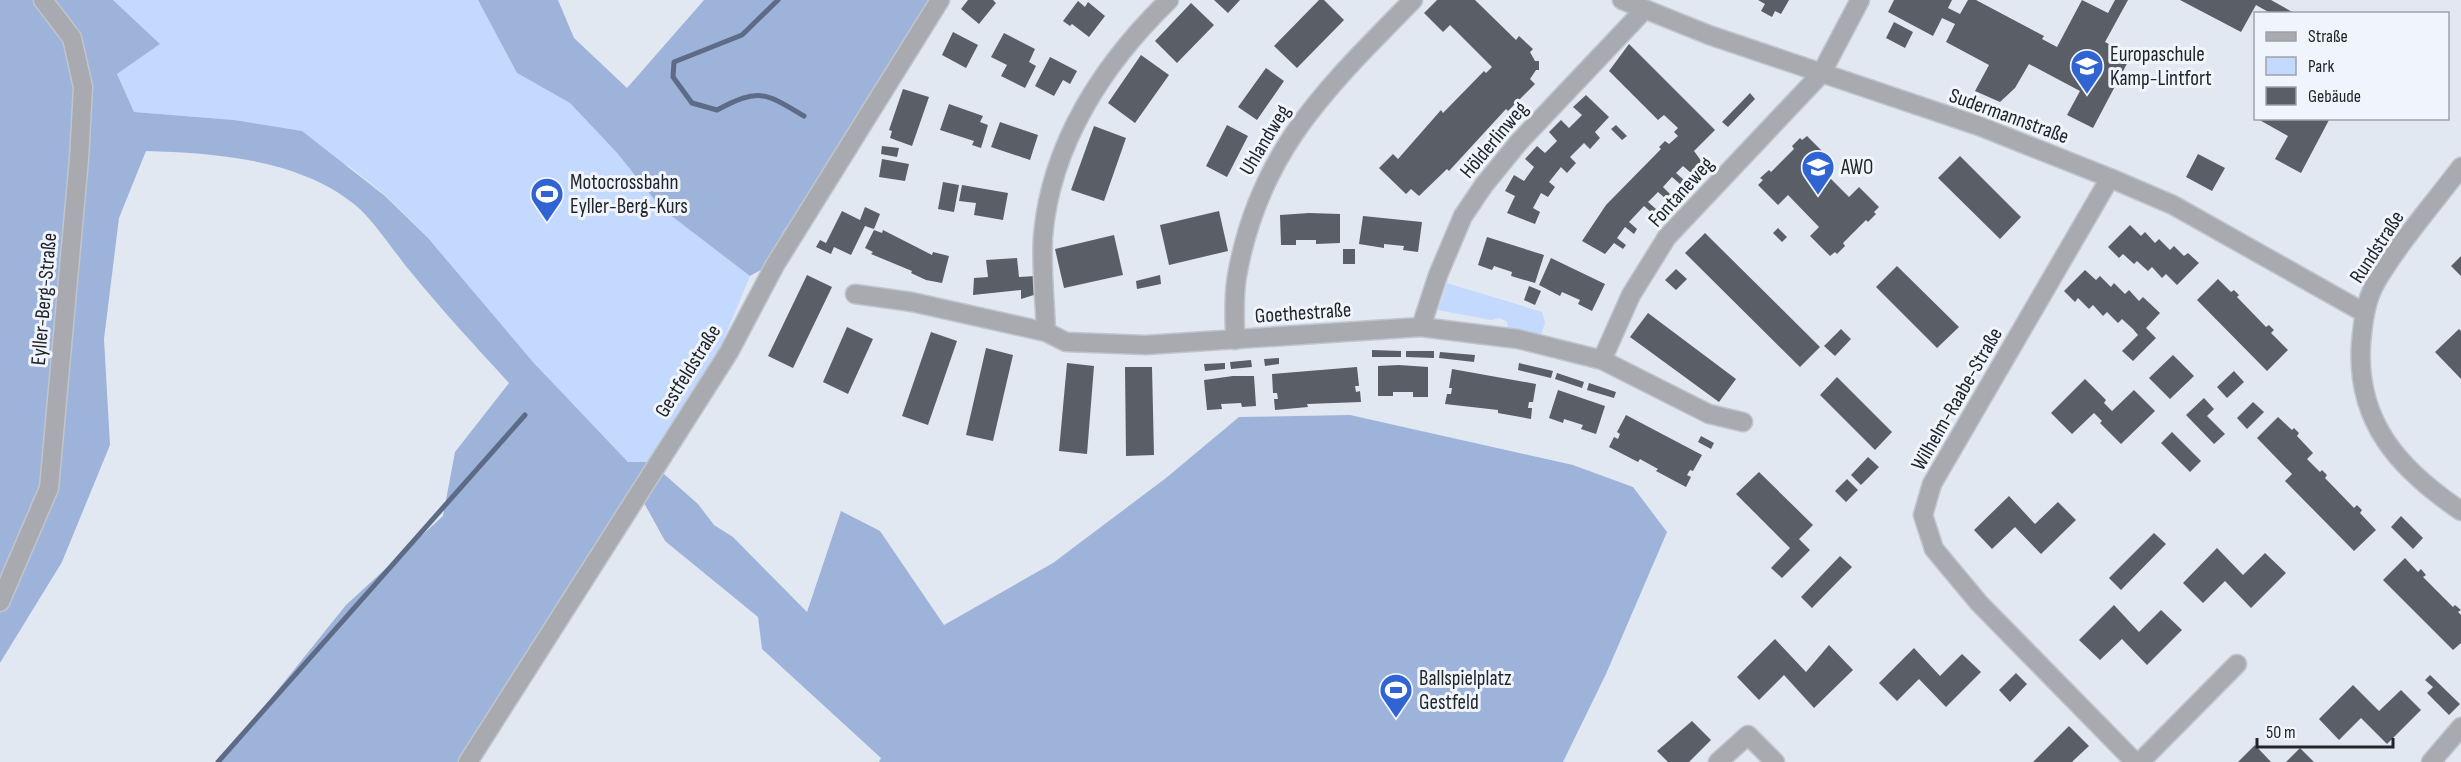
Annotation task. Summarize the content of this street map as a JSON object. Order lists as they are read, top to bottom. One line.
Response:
{"streets":{"street":["Sudermannstraße","Uhlandweg","Hölderlinweg","Fontaneweg","Rundstraße","Eyller-Berg-Straße","Goethestraße","Gestfeldstraße","Wilhelm-Raabe-Straße"]},"crossings":[["Sudermannstraße","Hölderlinweg"],["Sudermannstraße","Fontaneweg"],["Sudermannstraße","Rundstraße"],["Sudermannstraße","Wilhelm-Raabe-Straße"],["Uhlandweg","Goethestraße"],["Hölderlinweg","Goethestraße"],["Fontaneweg","Goethestraße"]],"places":{"school or university":["Europaschule Kamp-Lintfort","AWO"],"sports":["Motocrossbahn Eyller-Berg-Kurs","Ballspielplatz Gestfeld"]},"legend":["Straße","Park","Gebäude"],"scale_bar":"50 m"}
